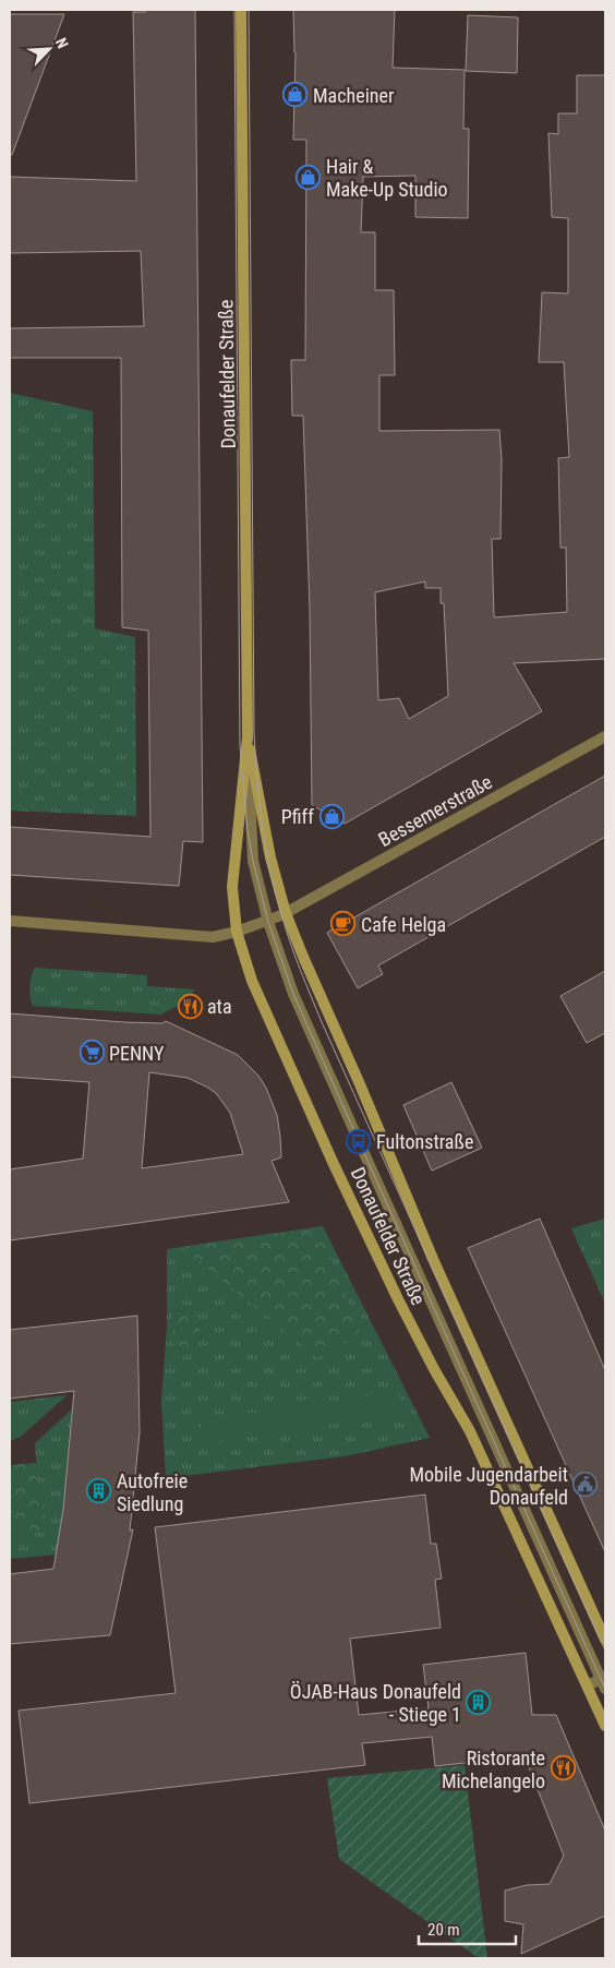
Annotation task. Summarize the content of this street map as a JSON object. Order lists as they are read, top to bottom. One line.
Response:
{"streets":{"main road":["Donaufelder Straße"],"street":["Bessemerstraße"]},"crossings":[["Donaufelder Straße","Bessemerstraße"]],"places":{"shop":["Macheiner","Hair & Make-Up Studio","Pfiff"],"cafe":["Cafe Helga"],"restaurant":["ata","Ristorante Michelangelo"],"supermarket":["PENNY"],"bus stop":["Fultonstraße"],"public building":["Mobile Jugendarbeit Donaufeld"],"building":["Autofreie Siedlung","ÖJAB-Haus Donaufeld - Stiege 1"]},"scale_bar":"20 m","north":"top right"}
